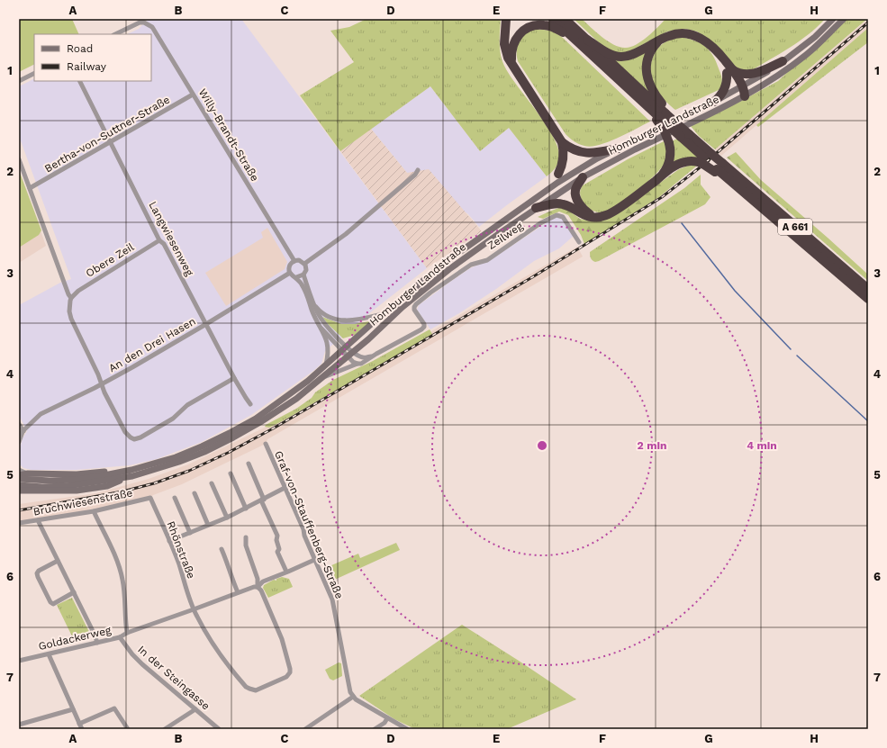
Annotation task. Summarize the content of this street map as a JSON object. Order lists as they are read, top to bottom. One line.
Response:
{"streets":{"highway":["A 661"],"main road":["Homburger Landstraße"],"street":["Bertha-von-Suttner-Straße","Willy-Brandt-Straße","Zeilweg","Langwiesenweg","Obere Zeil","An den Drei Hasen","Bruchwiesenstraße","Graf-von-Stauffenberg-Straße","Rhönstraße","Goldackerweg","In der Steingasse"]},"crossings":[["Homburger Landstraße","Zeilweg"],["Bertha-von-Suttner-Straße","Willy-Brandt-Straße"],["Bertha-von-Suttner-Straße","Langwiesenweg"],["Willy-Brandt-Straße","An den Drei Hasen"],["Langwiesenweg","Obere Zeil"],["Langwiesenweg","An den Drei Hasen"],["Bruchwiesenstraße","Rhönstraße"],["Graf-von-Stauffenberg-Straße","Goldackerweg"],["Rhönstraße","Goldackerweg"],["Goldackerweg","In der Steingasse"]],"legend":["Road","Railway"],"grid":{"columns":["A","B","C","D","E","F","G","H"],"rows":["1","2","3","4","5","6","7"]},"rings":["2 min","4 min"]}
